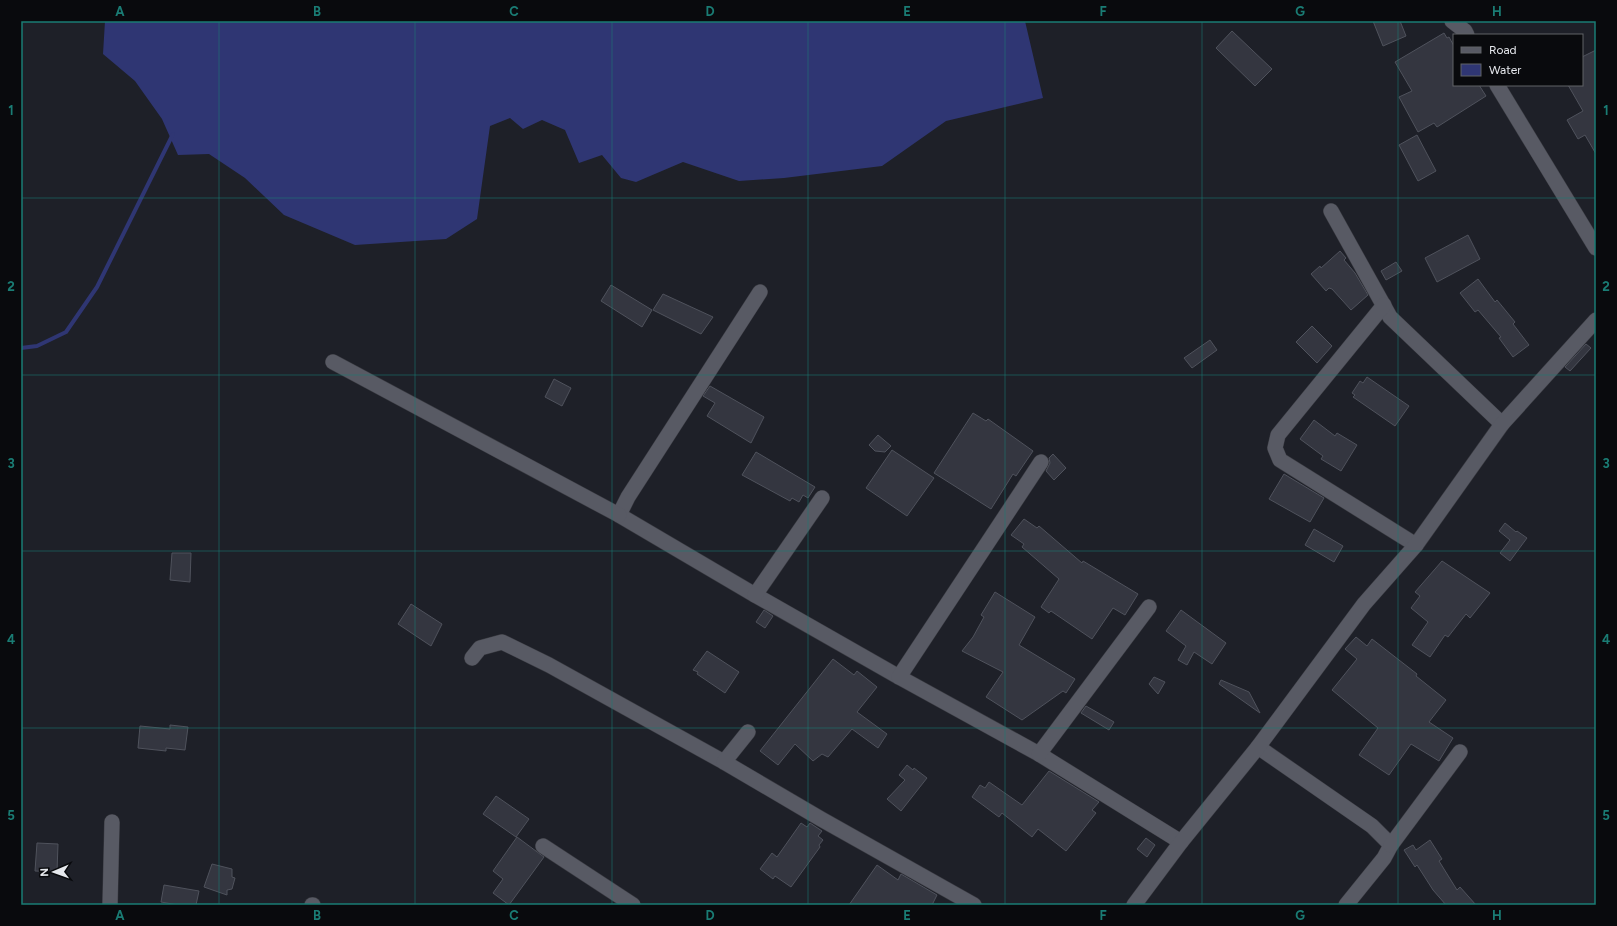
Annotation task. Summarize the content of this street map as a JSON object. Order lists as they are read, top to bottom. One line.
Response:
{"legend":["Road","Water"],"north":"left","grid":{"columns":["A","B","C","D","E","F","G","H"],"rows":["1","2","3","4","5"]}}
